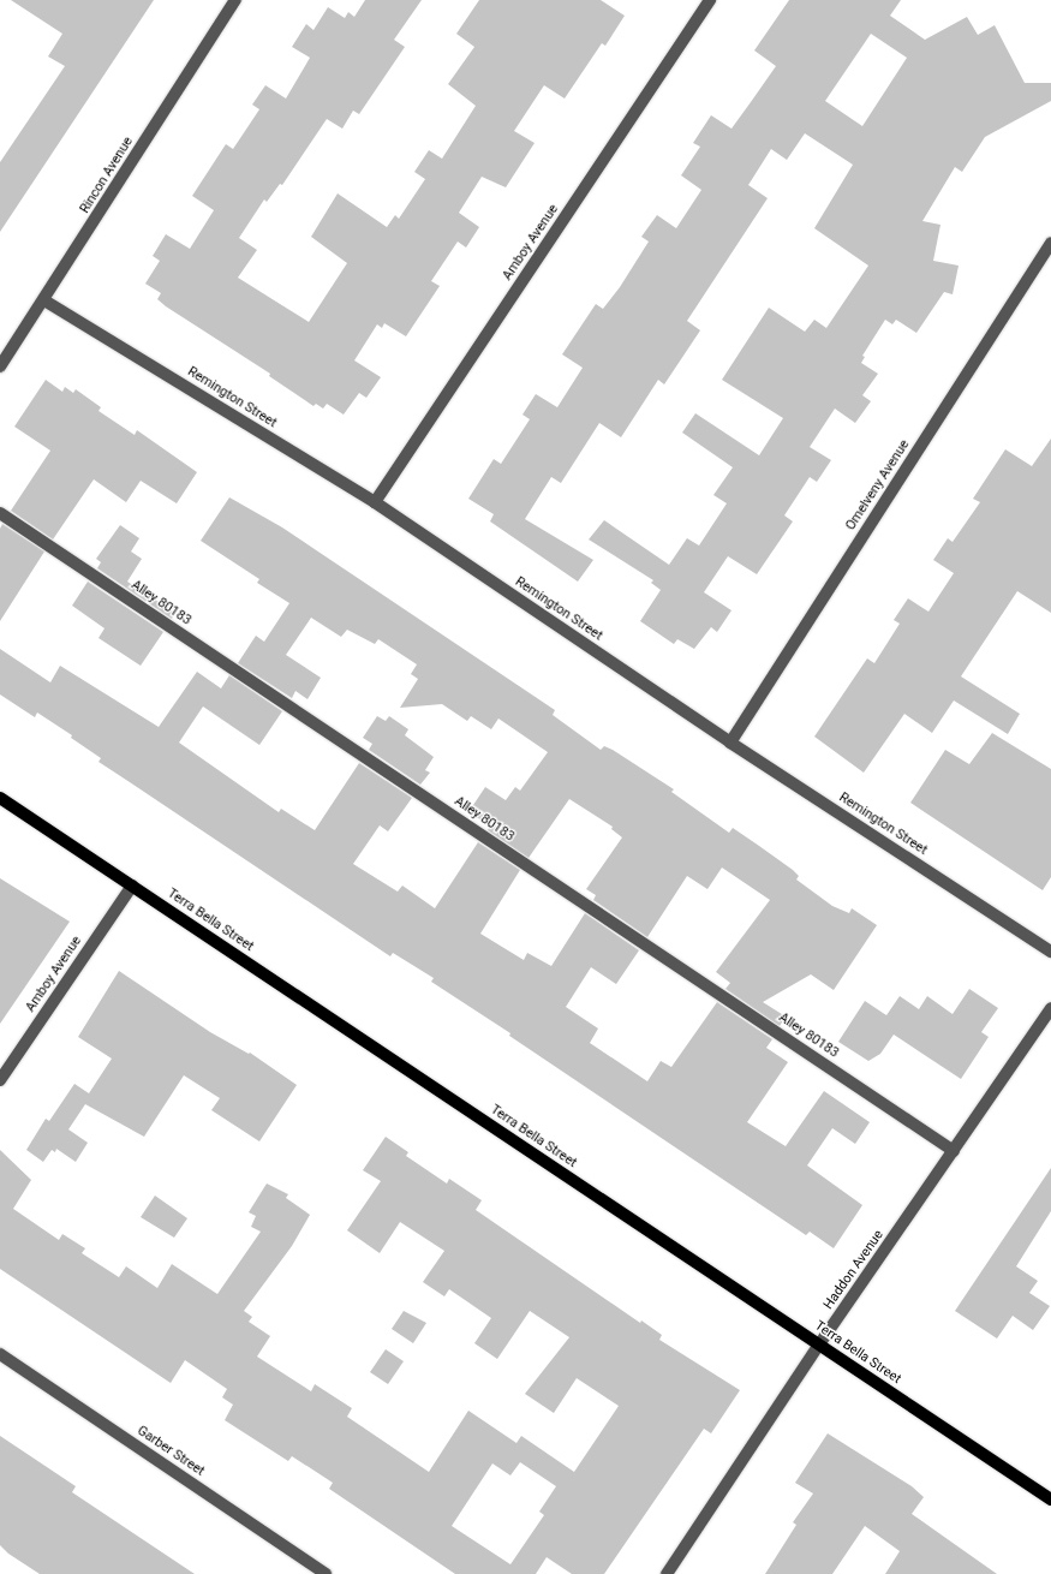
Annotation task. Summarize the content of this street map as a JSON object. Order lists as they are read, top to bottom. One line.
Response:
{"streets":{"main road":["Terra Bella Street"],"street":["Rincon Avenue","Amboy Avenue","Remington Street","Omelveny Avenue","Alley 80183","Haddon Avenue","Garber Street"]},"crossings":[["Rincon Avenue","Remington Street"],["Amboy Avenue","Remington Street"],["Amboy Avenue","Terra Bella Street"],["Remington Street","Omelveny Avenue"],["Alley 80183","Haddon Avenue"],["Terra Bella Street","Haddon Avenue"]]}
